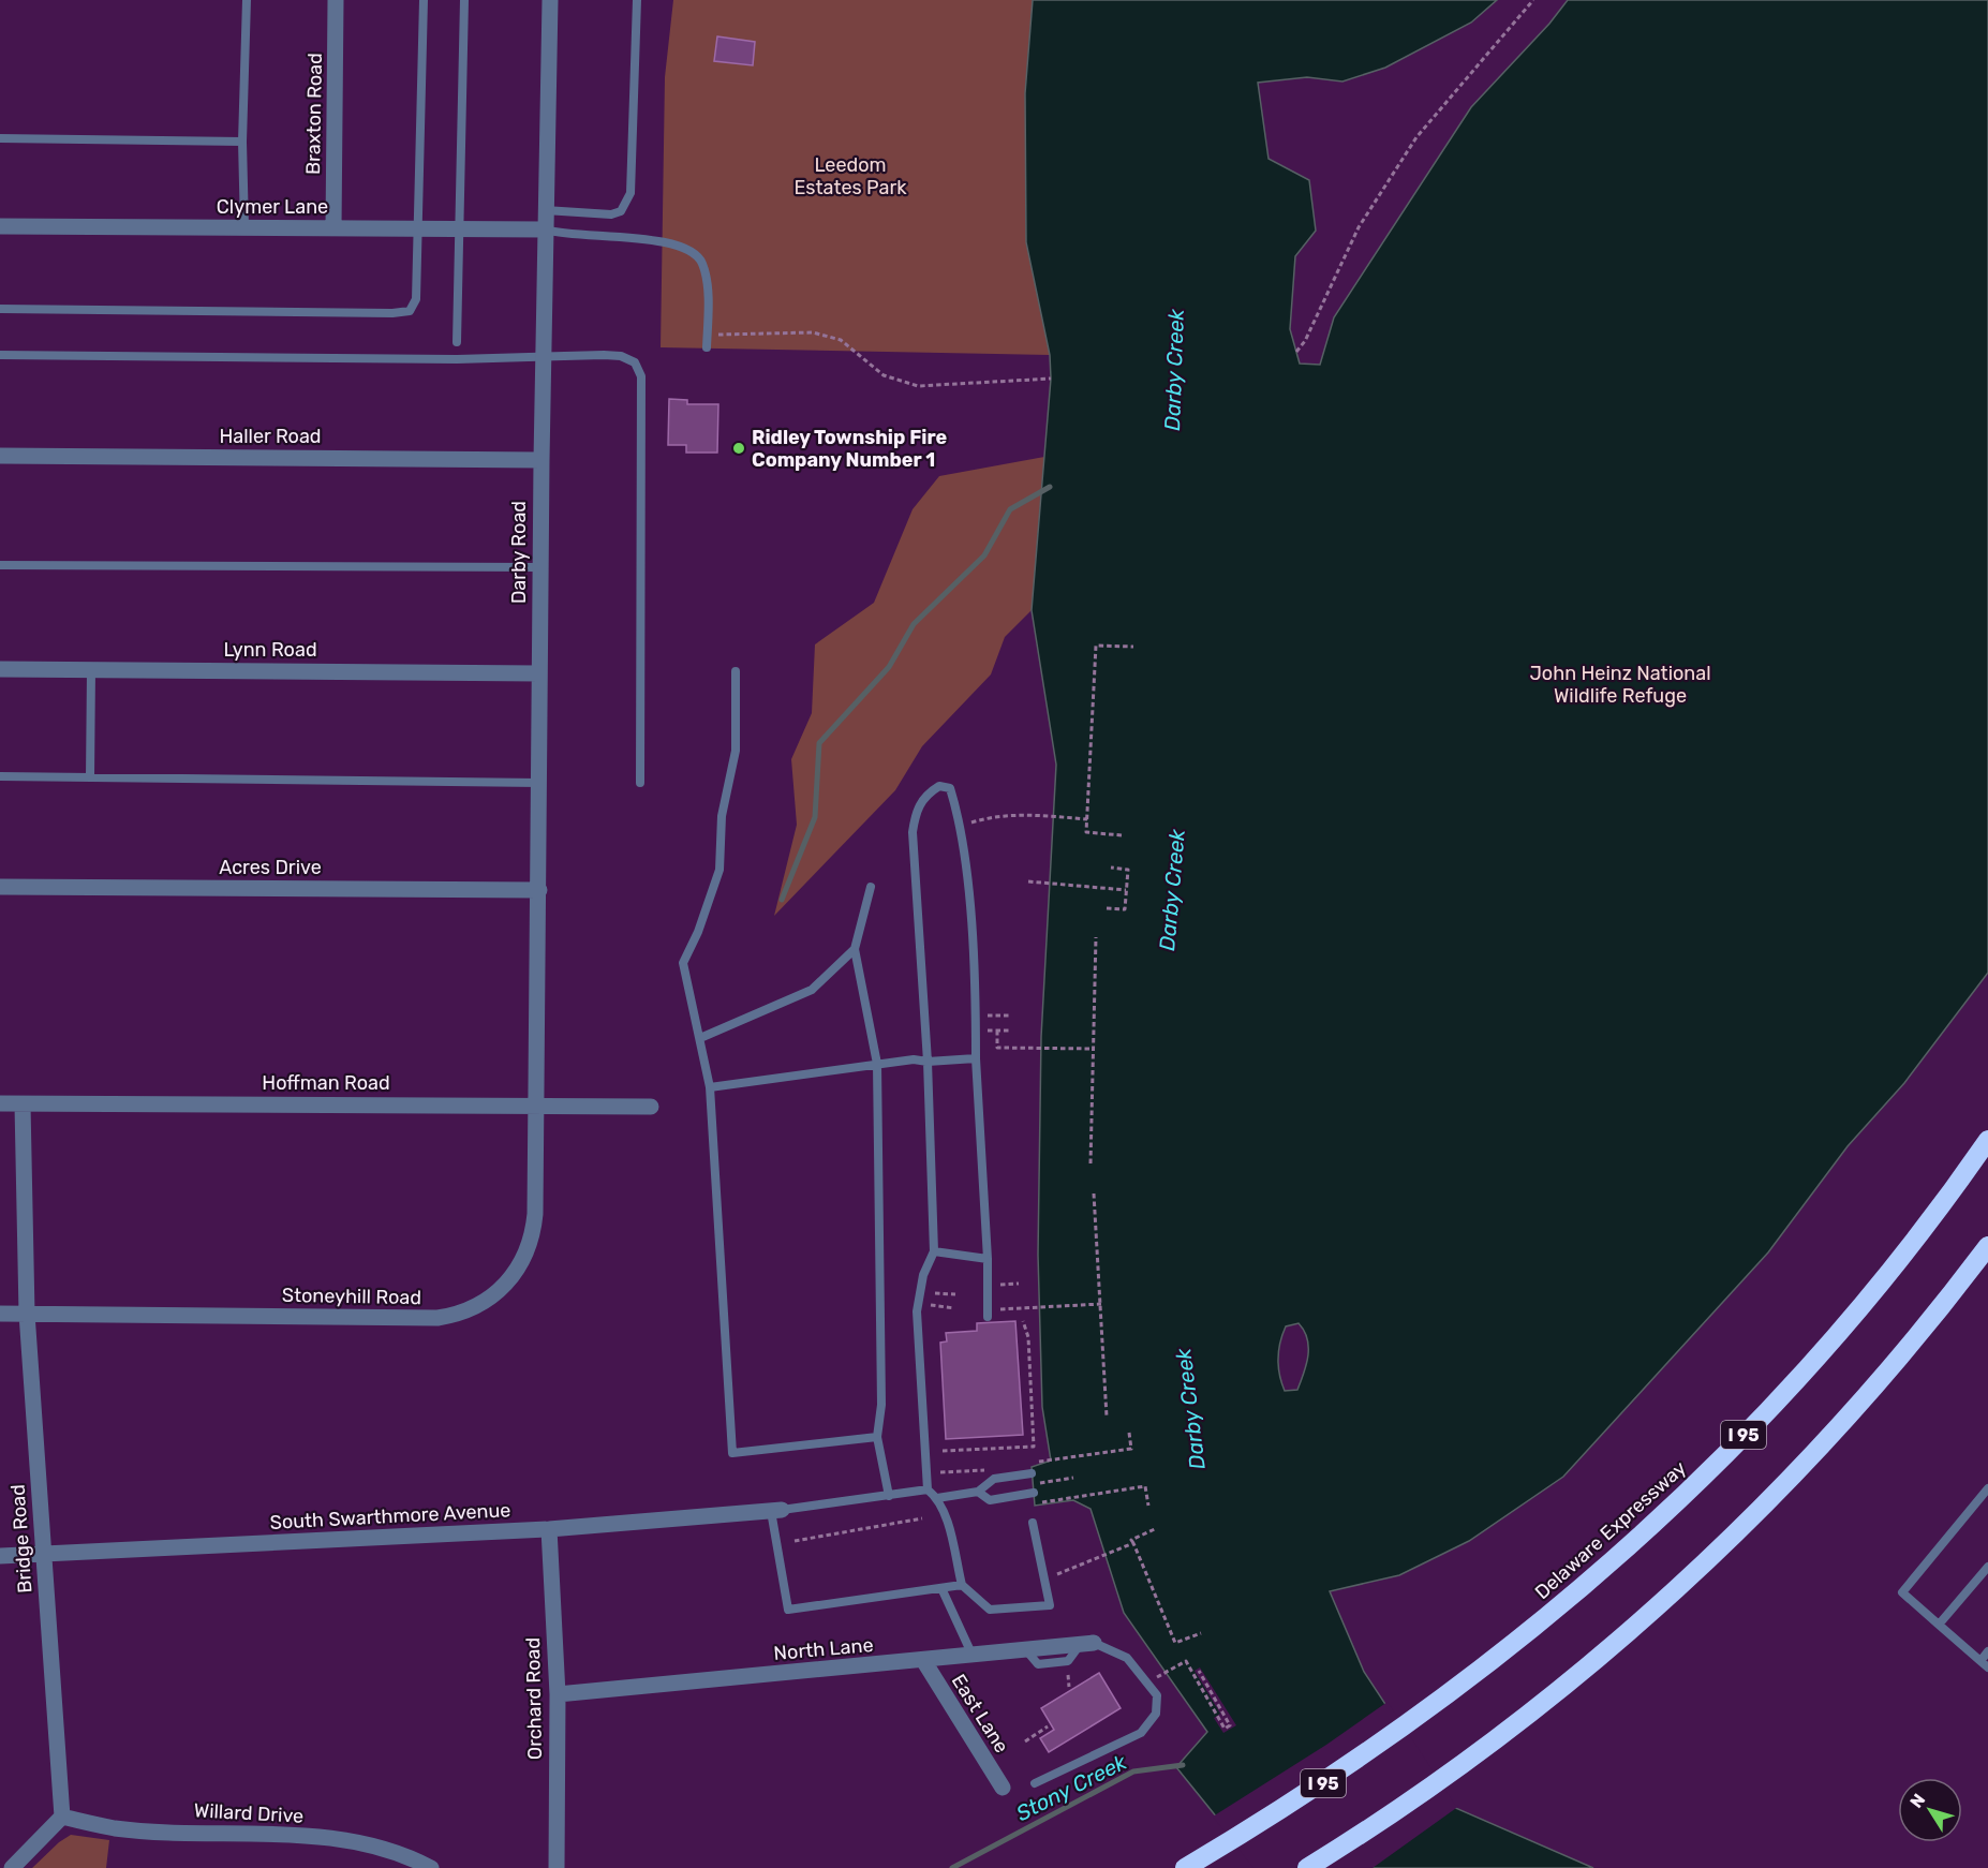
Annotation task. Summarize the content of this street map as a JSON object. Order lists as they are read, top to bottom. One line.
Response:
{"streets":{"highway":["I 95","Delaware Expressway"],"street":["Braxton Road","Clymer Lane","Haller Road","Darby Road","Lynn Road","Acres Drive","Hoffman Road","Stoneyhill Road","South Swarthmore Avenue","Bridge Road","North Lane","Orchard Road","East Lane","Willard Drive"]},"crossings":[["Braxton Road","Clymer Lane"],["Clymer Lane","Darby Road"],["Haller Road","Darby Road"],["Darby Road","Lynn Road"],["Darby Road","Acres Drive"],["Darby Road","Hoffman Road"],["Darby Road","Stoneyhill Road"],["Hoffman Road","Stoneyhill Road"],["Hoffman Road","Bridge Road"],["Stoneyhill Road","Bridge Road"],["South Swarthmore Avenue","Bridge Road"],["South Swarthmore Avenue","Orchard Road"],["Bridge Road","Willard Drive"],["North Lane","Orchard Road"],["North Lane","East Lane"]],"water":["Darby Creek","Stony Creek"],"parks":["Leedom Estates Park","John Heinz National Wildlife Refuge"],"places":["Ridley Township Fire Company Number 1"],"north":"top left"}
